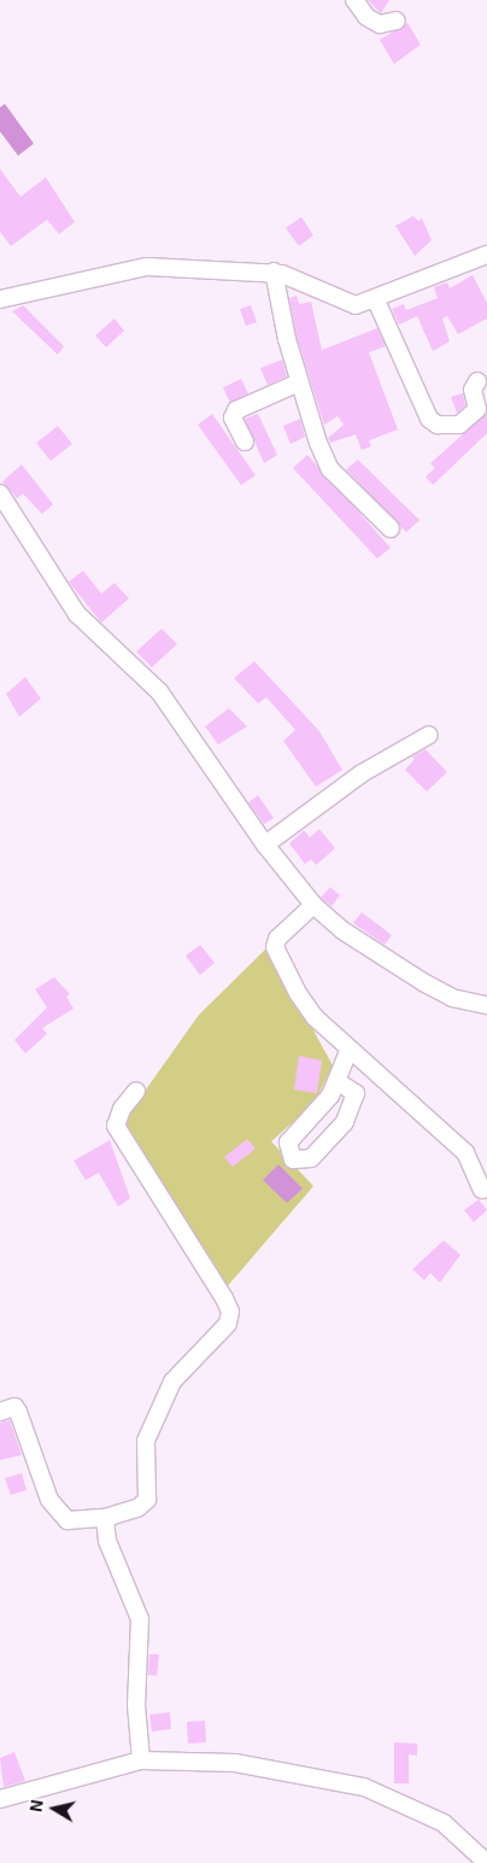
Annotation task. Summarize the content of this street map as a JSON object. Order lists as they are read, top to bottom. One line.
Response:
{"north":"left"}
